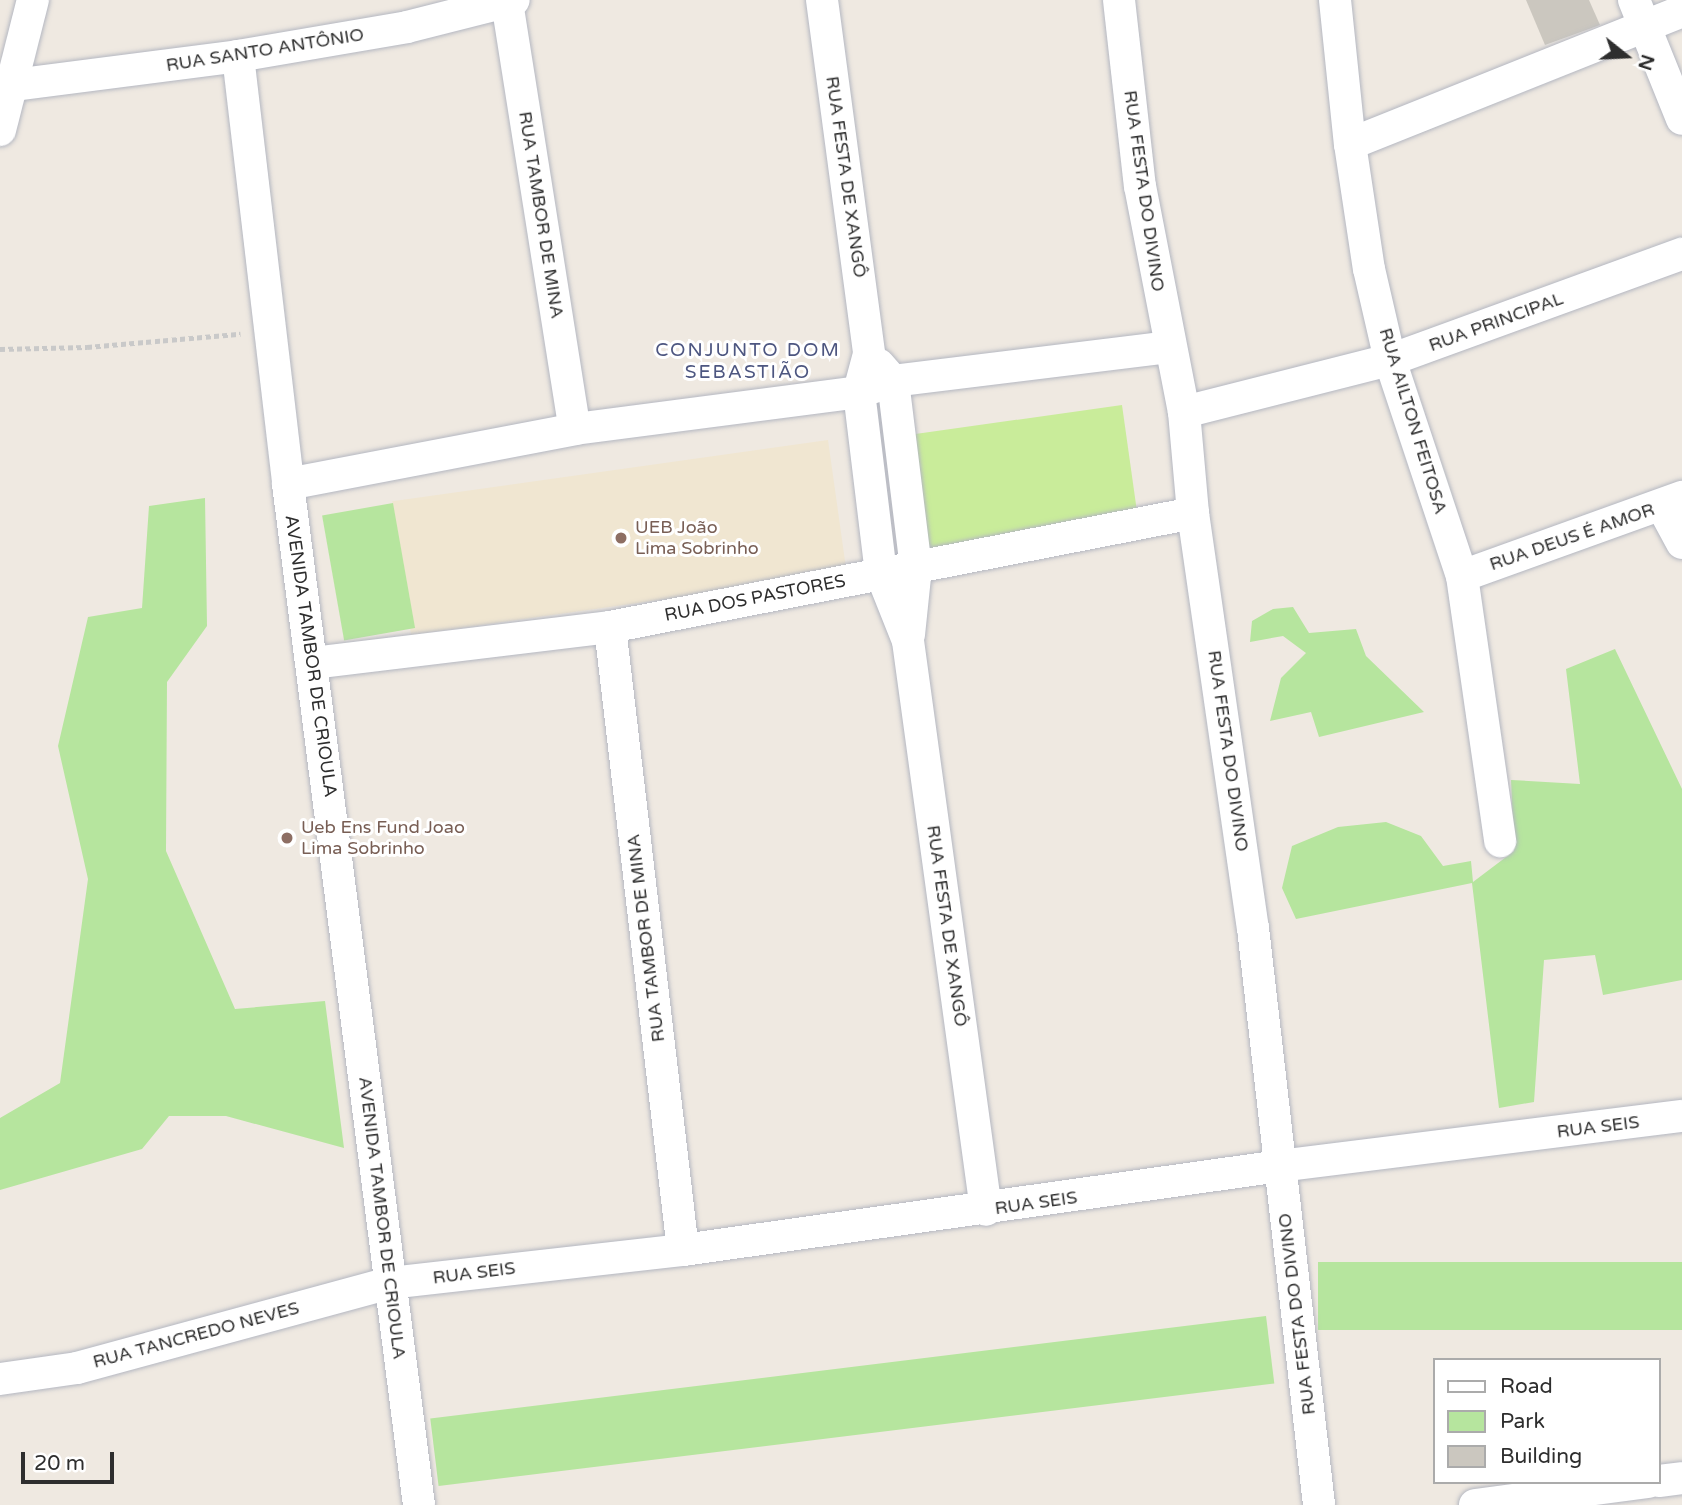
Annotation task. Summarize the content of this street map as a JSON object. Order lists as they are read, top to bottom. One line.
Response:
{"streets":{"street":["RUA SANTO ANTÔNIO","RUA FESTA DE XANGÔ","RUA FESTA DO DIVINO","RUA TAMBOR DE MINA","RUA PRINCIPAL","RUA AILTON FEITOSA","RUA DEUS É AMOR","RUA DOS PASTORES","AVENIDA TAMBOR DE CRIOULA","RUA SEIS","RUA TANCREDO NEVES"]},"crossings":[["RUA SANTO ANTÔNIO","RUA TAMBOR DE MINA"],["RUA SANTO ANTÔNIO","AVENIDA TAMBOR DE CRIOULA"],["RUA FESTA DE XANGÔ","RUA DOS PASTORES"],["RUA FESTA DE XANGÔ","RUA SEIS"],["RUA FESTA DO DIVINO","RUA PRINCIPAL"],["RUA FESTA DO DIVINO","RUA DOS PASTORES"],["RUA FESTA DO DIVINO","RUA SEIS"],["RUA TAMBOR DE MINA","RUA DOS PASTORES"],["RUA TAMBOR DE MINA","RUA SEIS"],["RUA PRINCIPAL","RUA AILTON FEITOSA"],["RUA AILTON FEITOSA","RUA DEUS É AMOR"],["RUA DOS PASTORES","AVENIDA TAMBOR DE CRIOULA"],["AVENIDA TAMBOR DE CRIOULA","RUA SEIS"],["AVENIDA TAMBOR DE CRIOULA","RUA TANCREDO NEVES"],["RUA SEIS","RUA TANCREDO NEVES"]],"districts":["CONJUNTO DOM SEBASTIÃO"],"places":["UEB João Lima Sobrinho","Ueb Ens Fund Joao Lima Sobrinho"],"legend":["Road","Park","Building"],"scale_bar":"20 m","north":"right"}
